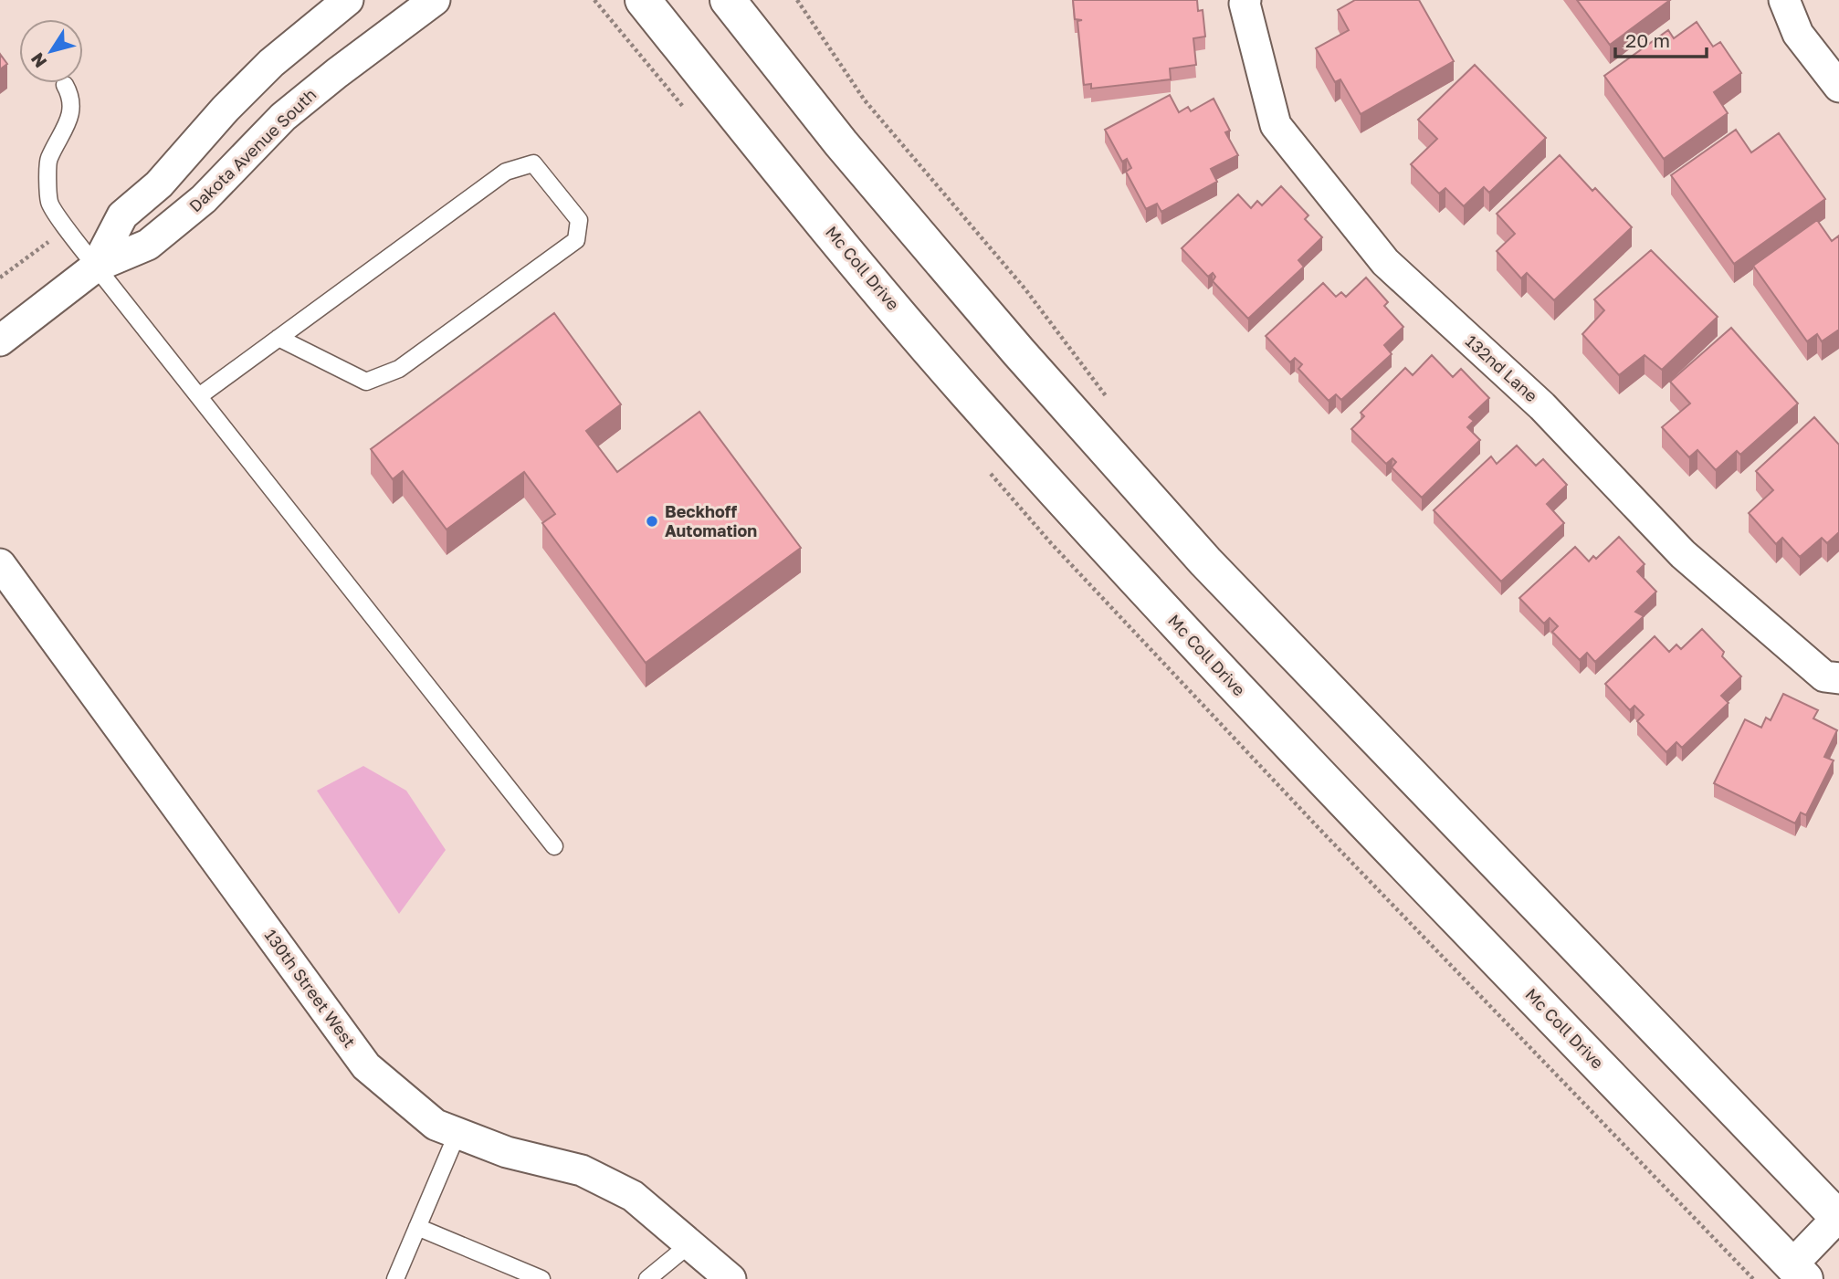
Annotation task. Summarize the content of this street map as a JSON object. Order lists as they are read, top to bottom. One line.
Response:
{"streets":{"main road":["Mc Coll Drive"],"street":["Dakota Avenue South","132nd Lane","130th Street West"]},"places":["Beckhoff Automation"],"scale_bar":"20 m","north":"bottom left"}
